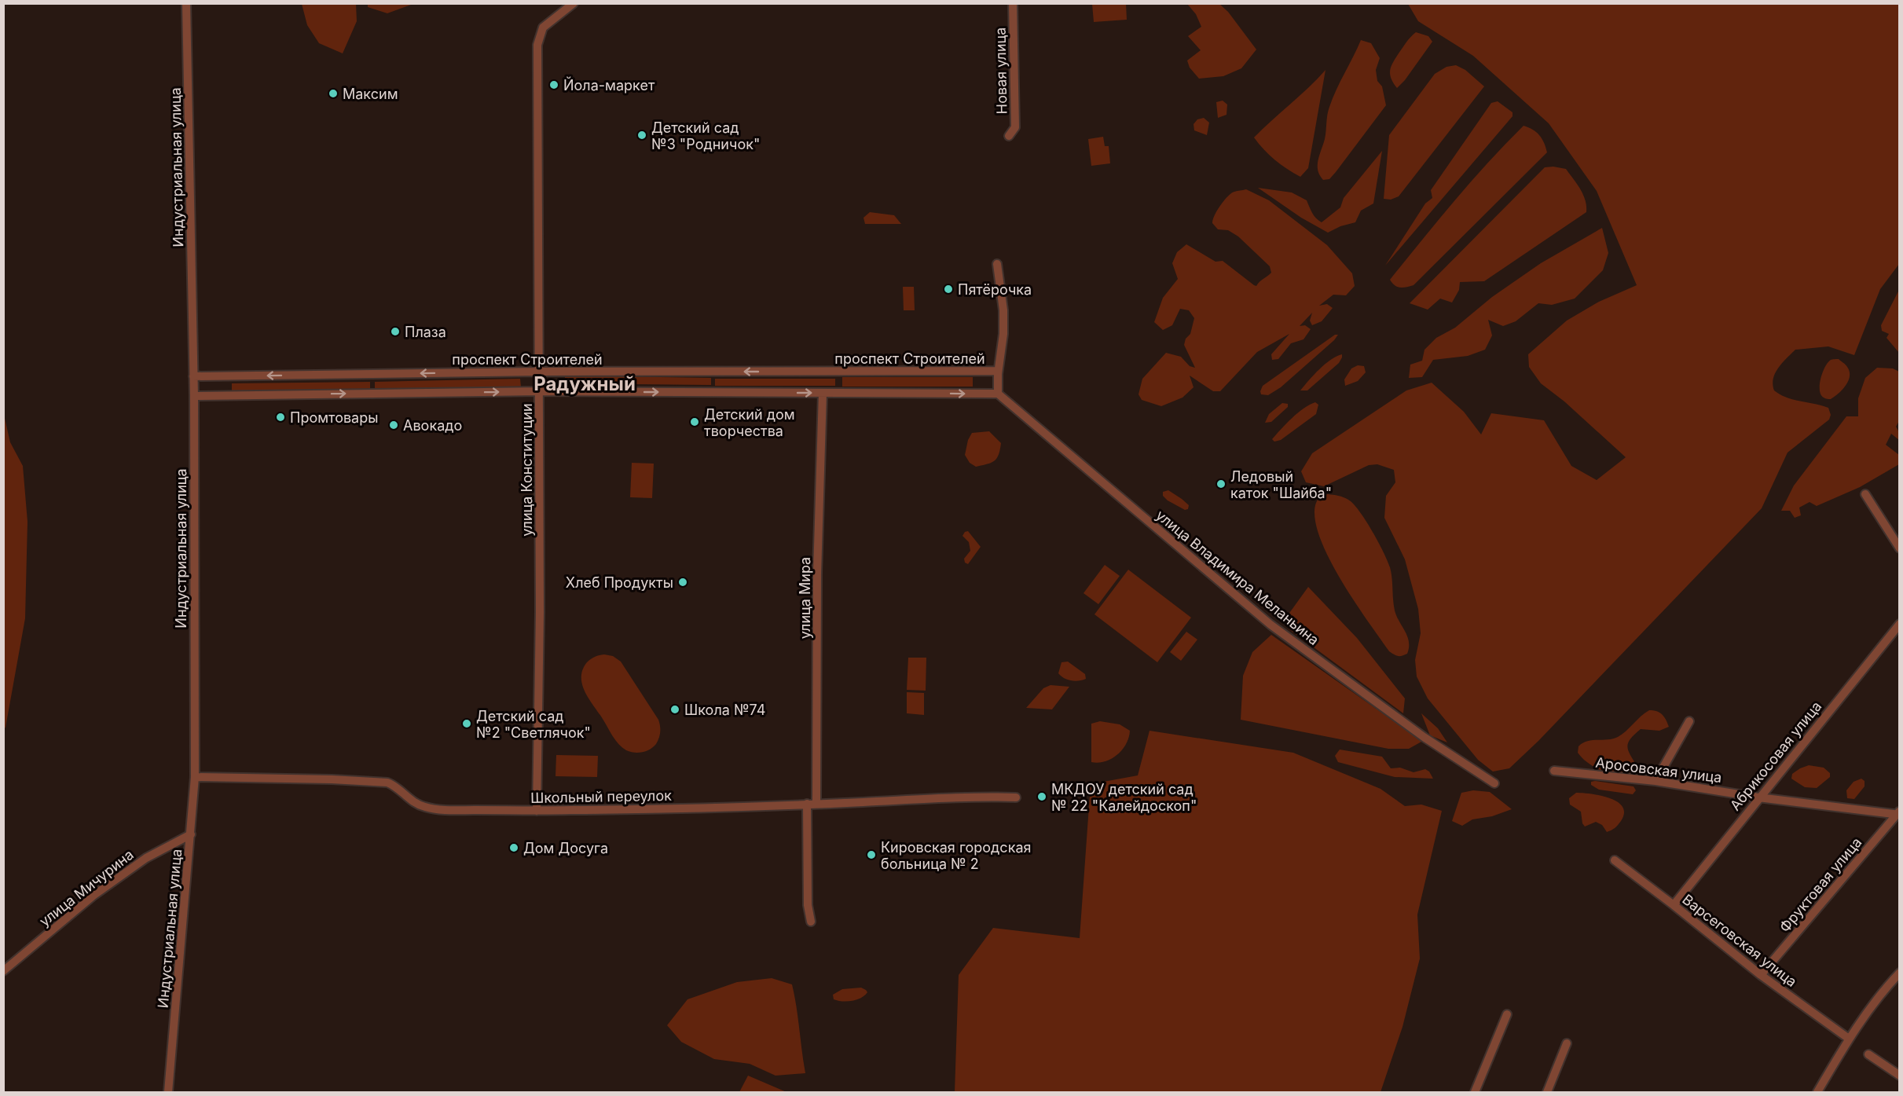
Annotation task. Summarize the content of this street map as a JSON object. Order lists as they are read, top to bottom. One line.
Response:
{"streets":{"street":["Новая улица","Индустриальная улица","проспект Строителей","улица Конституции","улица Владимира Меланьина","улица Мира","Абрикосовая улица","Аросовская улица","Школьный переулок","Фруктовая улица","улица Мичурина","Варсеговская улица"]},"crossings":[["Индустриальная улица","проспект Строителей"],["Индустриальная улица","Школьный переулок"],["Индустриальная улица","улица Мичурина"],["проспект Строителей","улица Конституции"],["проспект Строителей","улица Владимира Меланьина"],["улица Конституции","Школьный переулок"],["улица Мира","Школьный переулок"],["Абрикосовая улица","Аросовская улица"],["Абрикосовая улица","Варсеговская улица"],["Аросовская улица","Фруктовая улица"],["Фруктовая улица","Варсеговская улица"]],"districts":["Радужный"],"places":["Йола-маркет","Максим","Детский сад №3 \"Родничок\"","Пятёрочка","Плаза","Промтовары","Детский дом творчества","Авокадо","Ледовый каток \"Шайба\"","Хлеб Продукты","Школа №74","Детский сад №2 \"Светлячок\"","МКДОУ детский сад № 22 \"Калейдоскоп\"","Дом Досуга","Кировская городская больница № 2"]}
